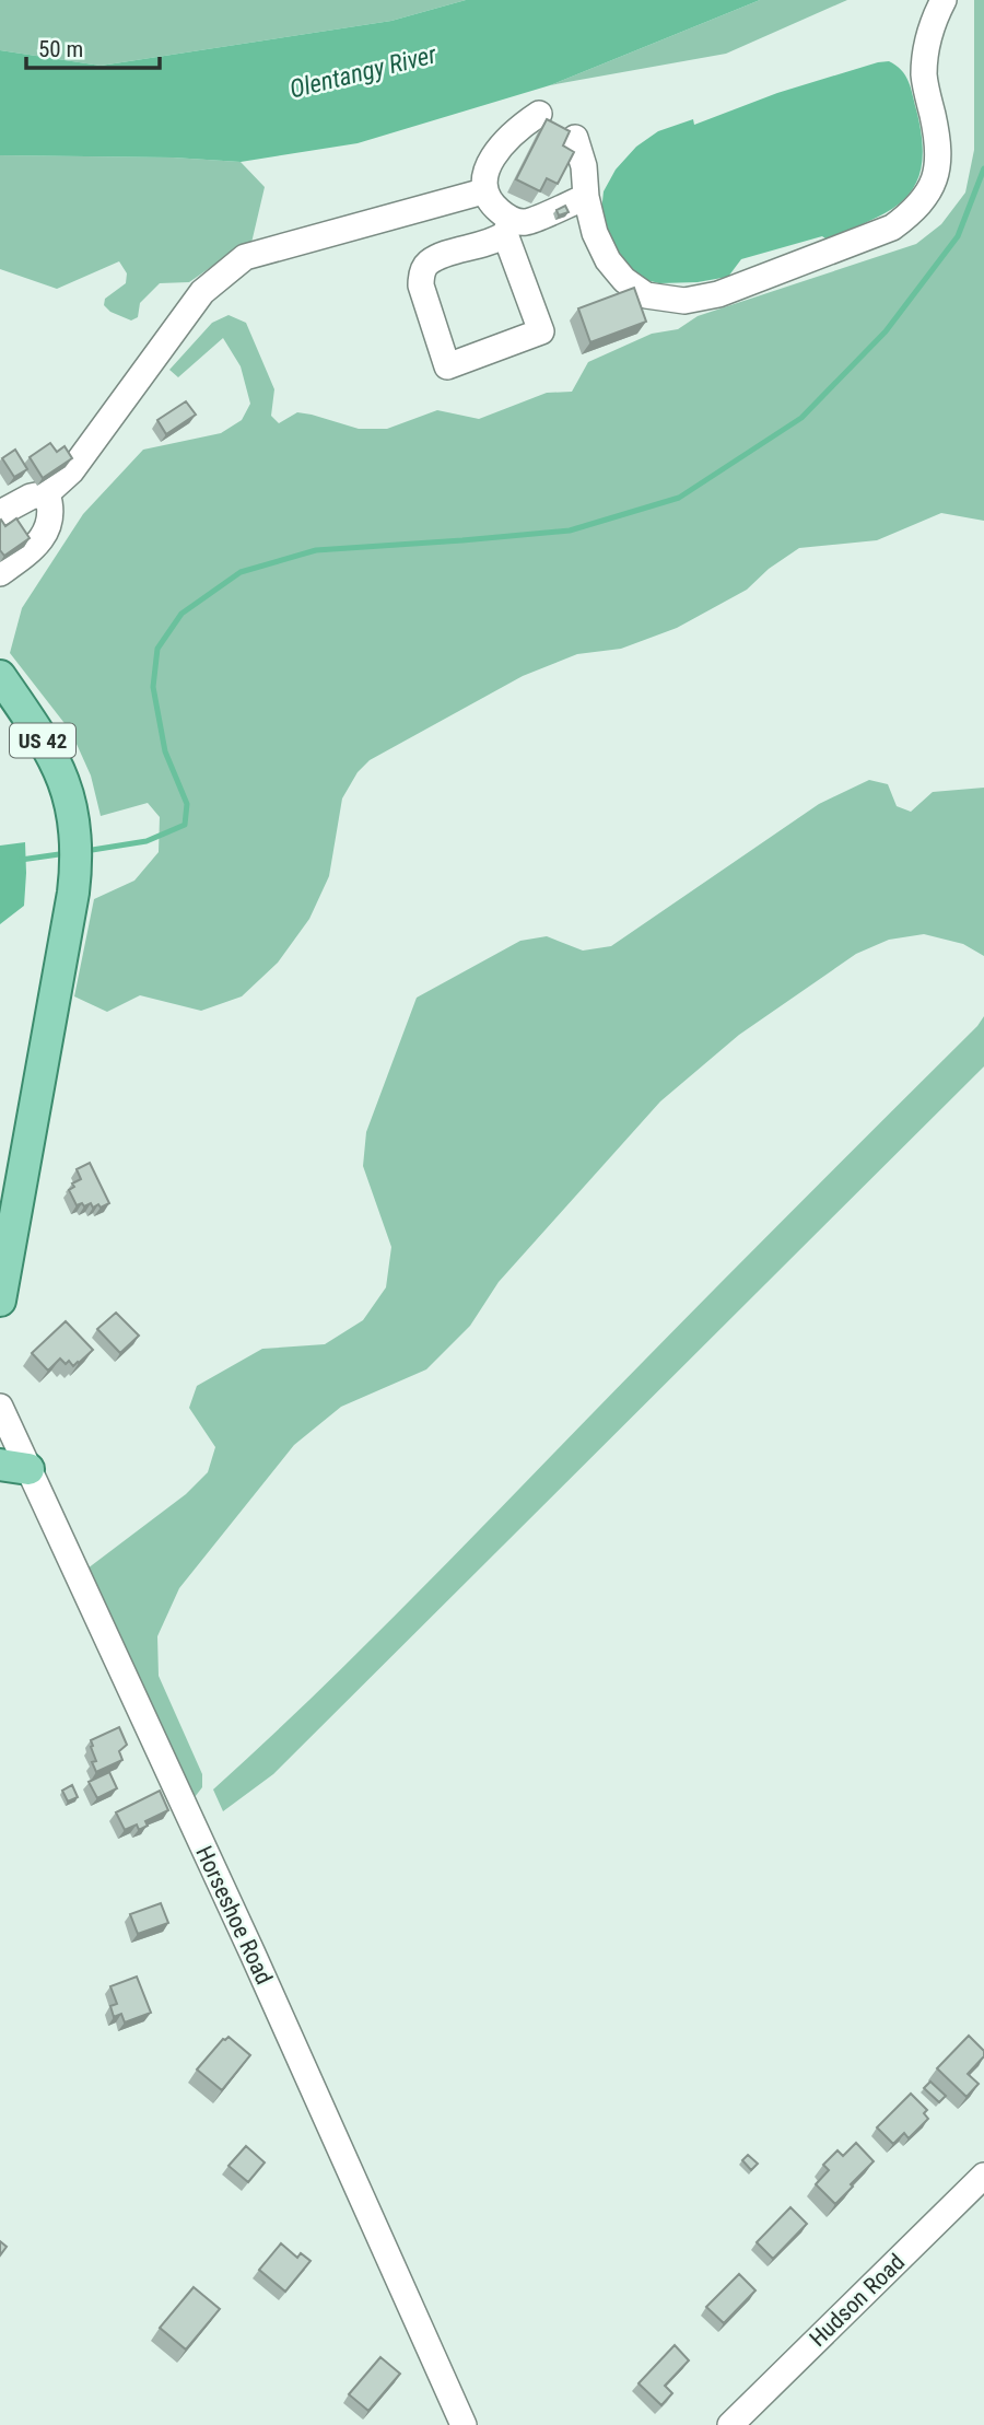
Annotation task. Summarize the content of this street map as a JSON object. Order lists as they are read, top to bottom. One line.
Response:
{"streets":{"main road":["US 42"],"street":["Horseshoe Road","Hudson Road"]},"water":["Olentangy River"],"scale_bar":"50 m"}
